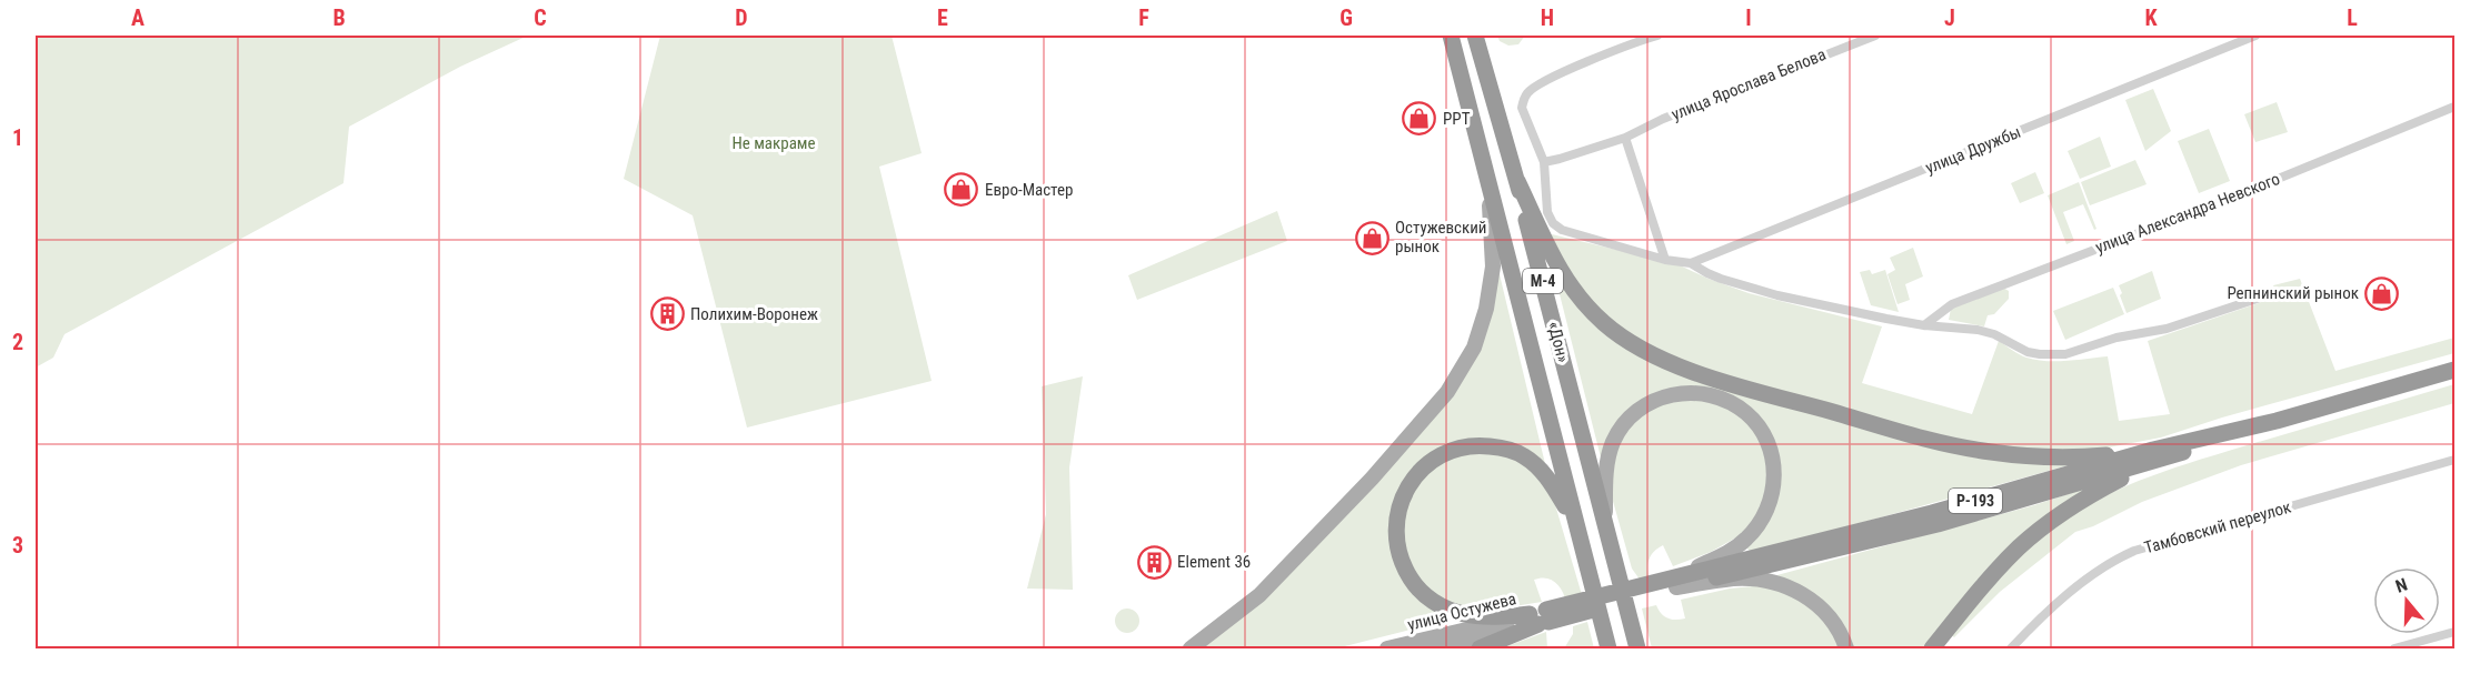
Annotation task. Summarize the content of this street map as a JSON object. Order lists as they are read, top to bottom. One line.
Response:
{"streets":{"highway":["М-4","«Дон»","Р-193"],"main road":["улица Остужева"],"street":["улица Ярослава Белова","улица Дружбы","улица Александра Невского","Тамбовский переулок"]},"crossings":[["Р-193","улица Остужева"]],"parks":["Не макраме"],"places":{"shop":["РРТ","Евро-Мастер","Остужевский рынок","Репнинский рынок"],"building":["Полихим-Воронеж","Element 36"]},"north":"top","grid":{"columns":["A","B","C","D","E","F","G","H","I","J","K","L"],"rows":["1","2","3"]}}
